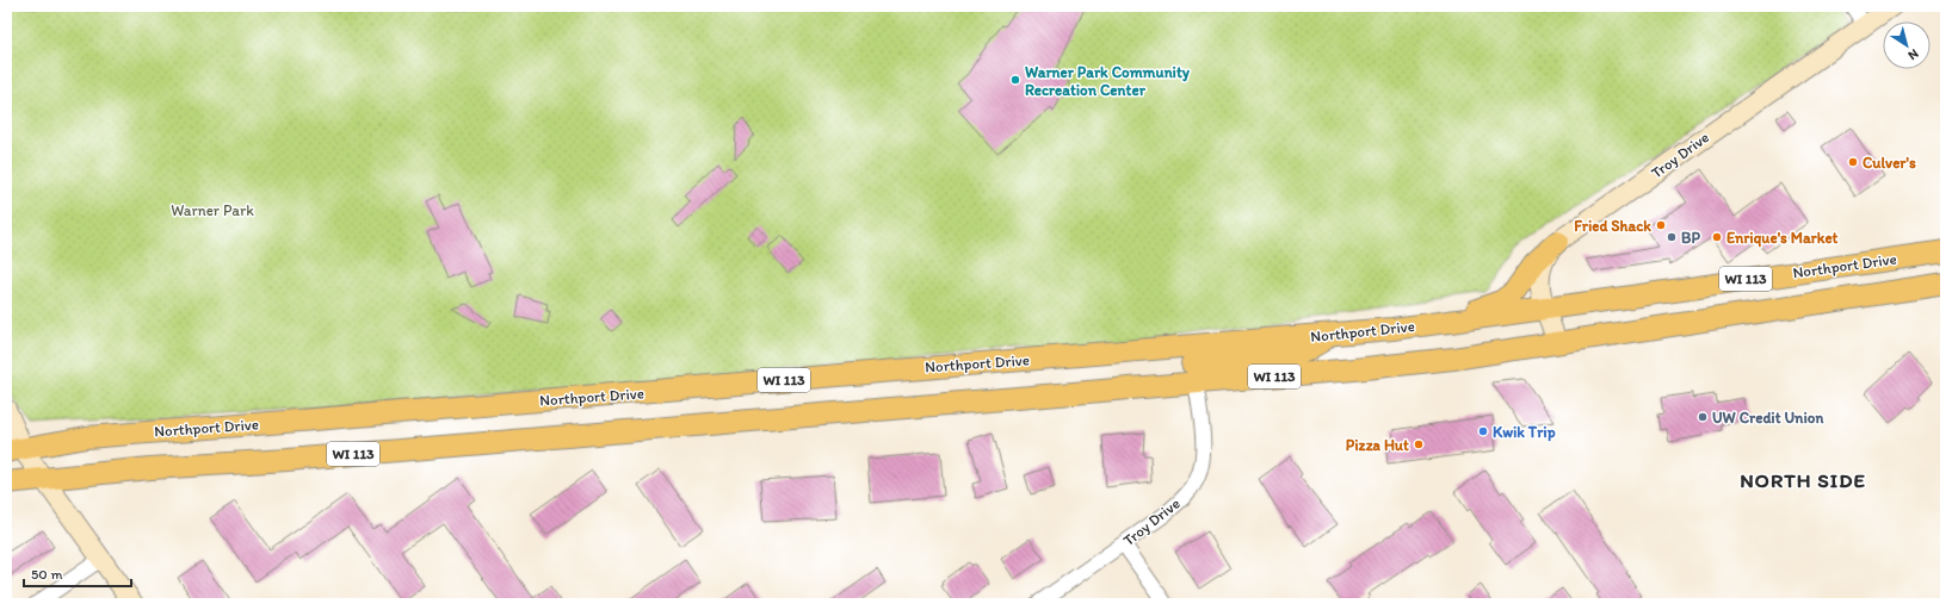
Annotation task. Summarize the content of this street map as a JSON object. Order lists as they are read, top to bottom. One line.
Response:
{"streets":{"main road":["Northport Drive","WI 113"],"street":["Troy Drive"]},"crossings":[["Troy Drive","Northport Drive"]],"districts":["NORTH SIDE"],"parks":["Warner Park"],"places":["Warner Park Community Recreation Center","Culver's","Fried Shack","BP","Enrique's Market","UW Credit Union","Kwik Trip","Pizza Hut"],"scale_bar":"50 m","north":"bottom right"}
